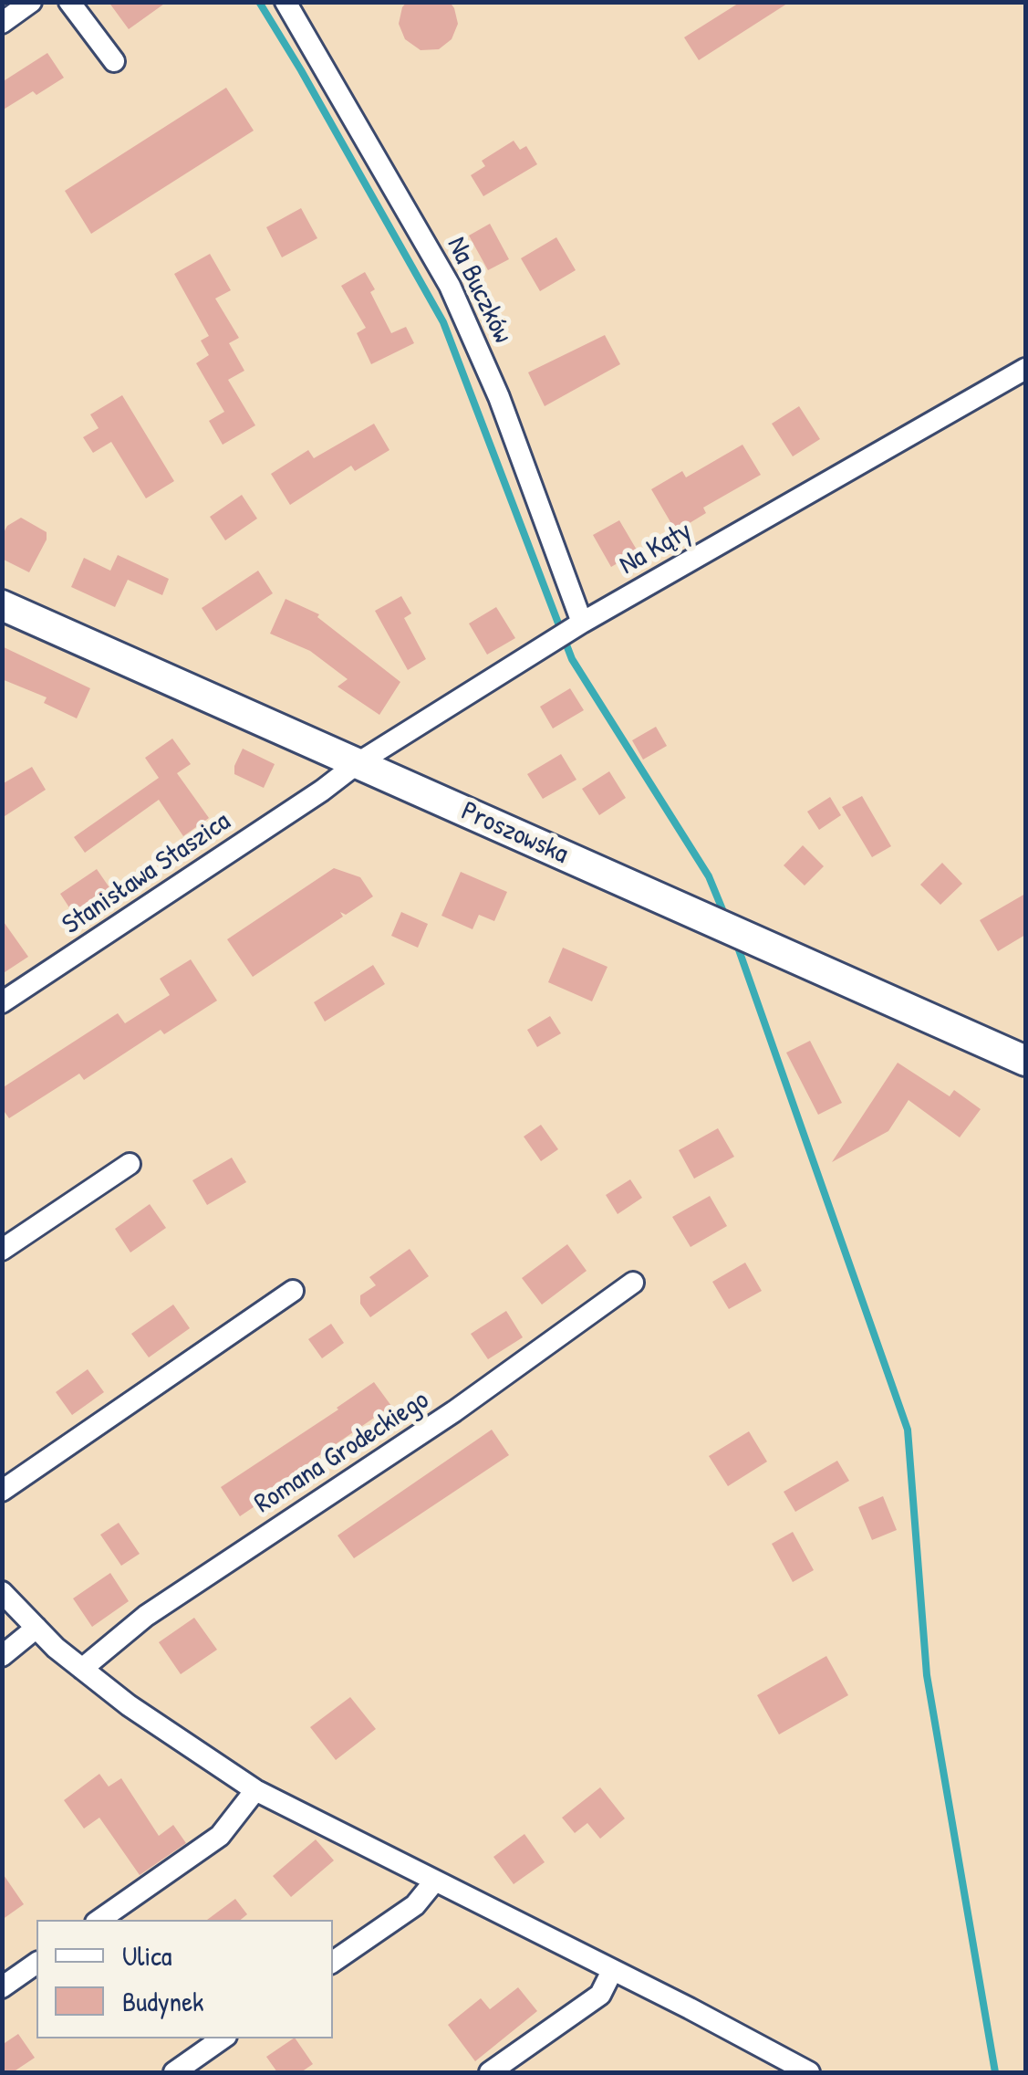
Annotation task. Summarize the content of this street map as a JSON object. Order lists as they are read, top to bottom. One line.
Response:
{"streets":{"main road":["Proszowska"],"street":["Na Buczków","Na Kąty","Stanisława Staszica","Romana Grodeckiego"]},"crossings":[["Na Buczków","Na Kąty"],["Na Kąty","Proszowska"],["Na Kąty","Stanisława Staszica"]],"legend":["Ulica","Budynek"]}
